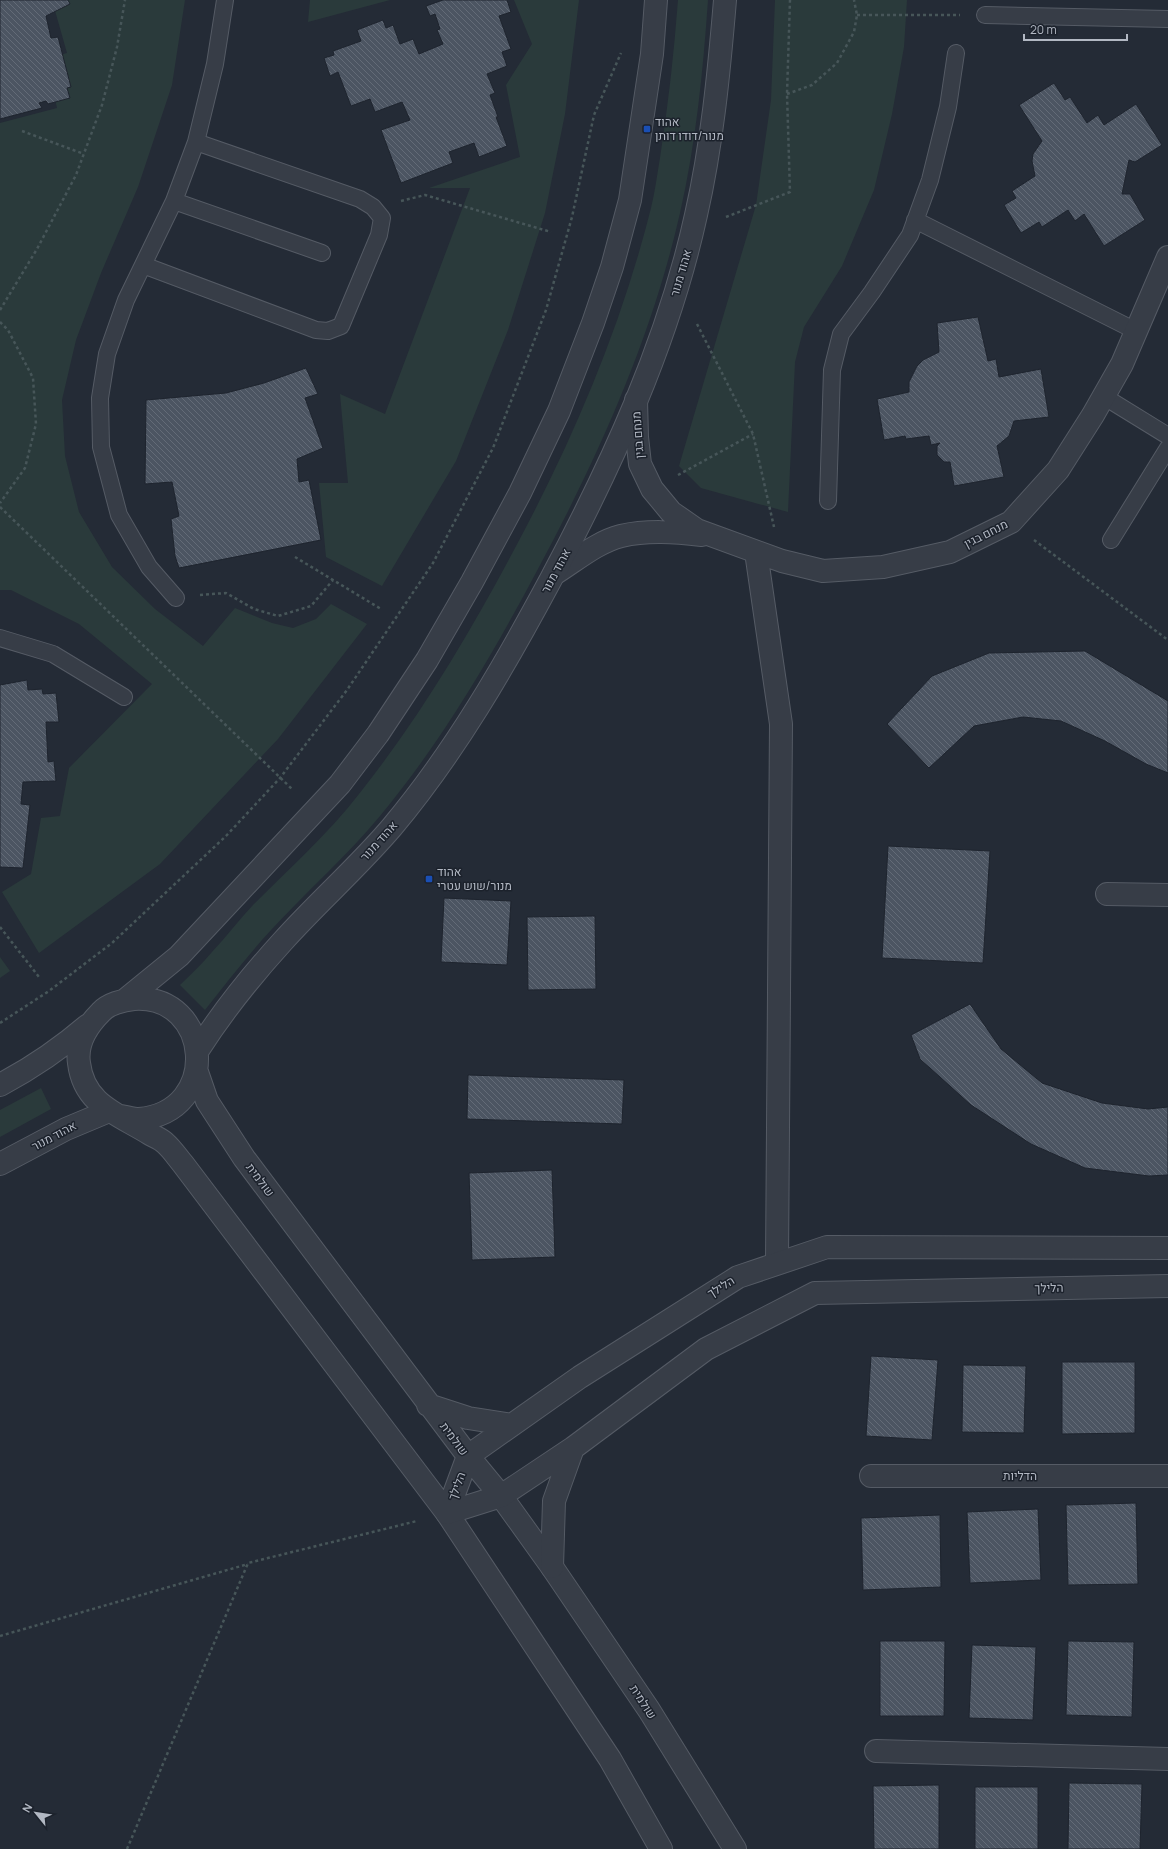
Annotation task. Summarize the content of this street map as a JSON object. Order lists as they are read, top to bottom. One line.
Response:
{"streets":{"street":["אהוד מנור","מנחם בגין","שולמית","הלילך","הדליות"]},"crossings":[["אהוד מנור","מנחם בגין"],["אהוד מנור","שולמית"],["שולמית","הלילך"]],"places":{"transit":["אהוד מנור/דודו דותן","אהוד מנור/שוש עטרי"]},"scale_bar":"20 m","north":"top left"}
